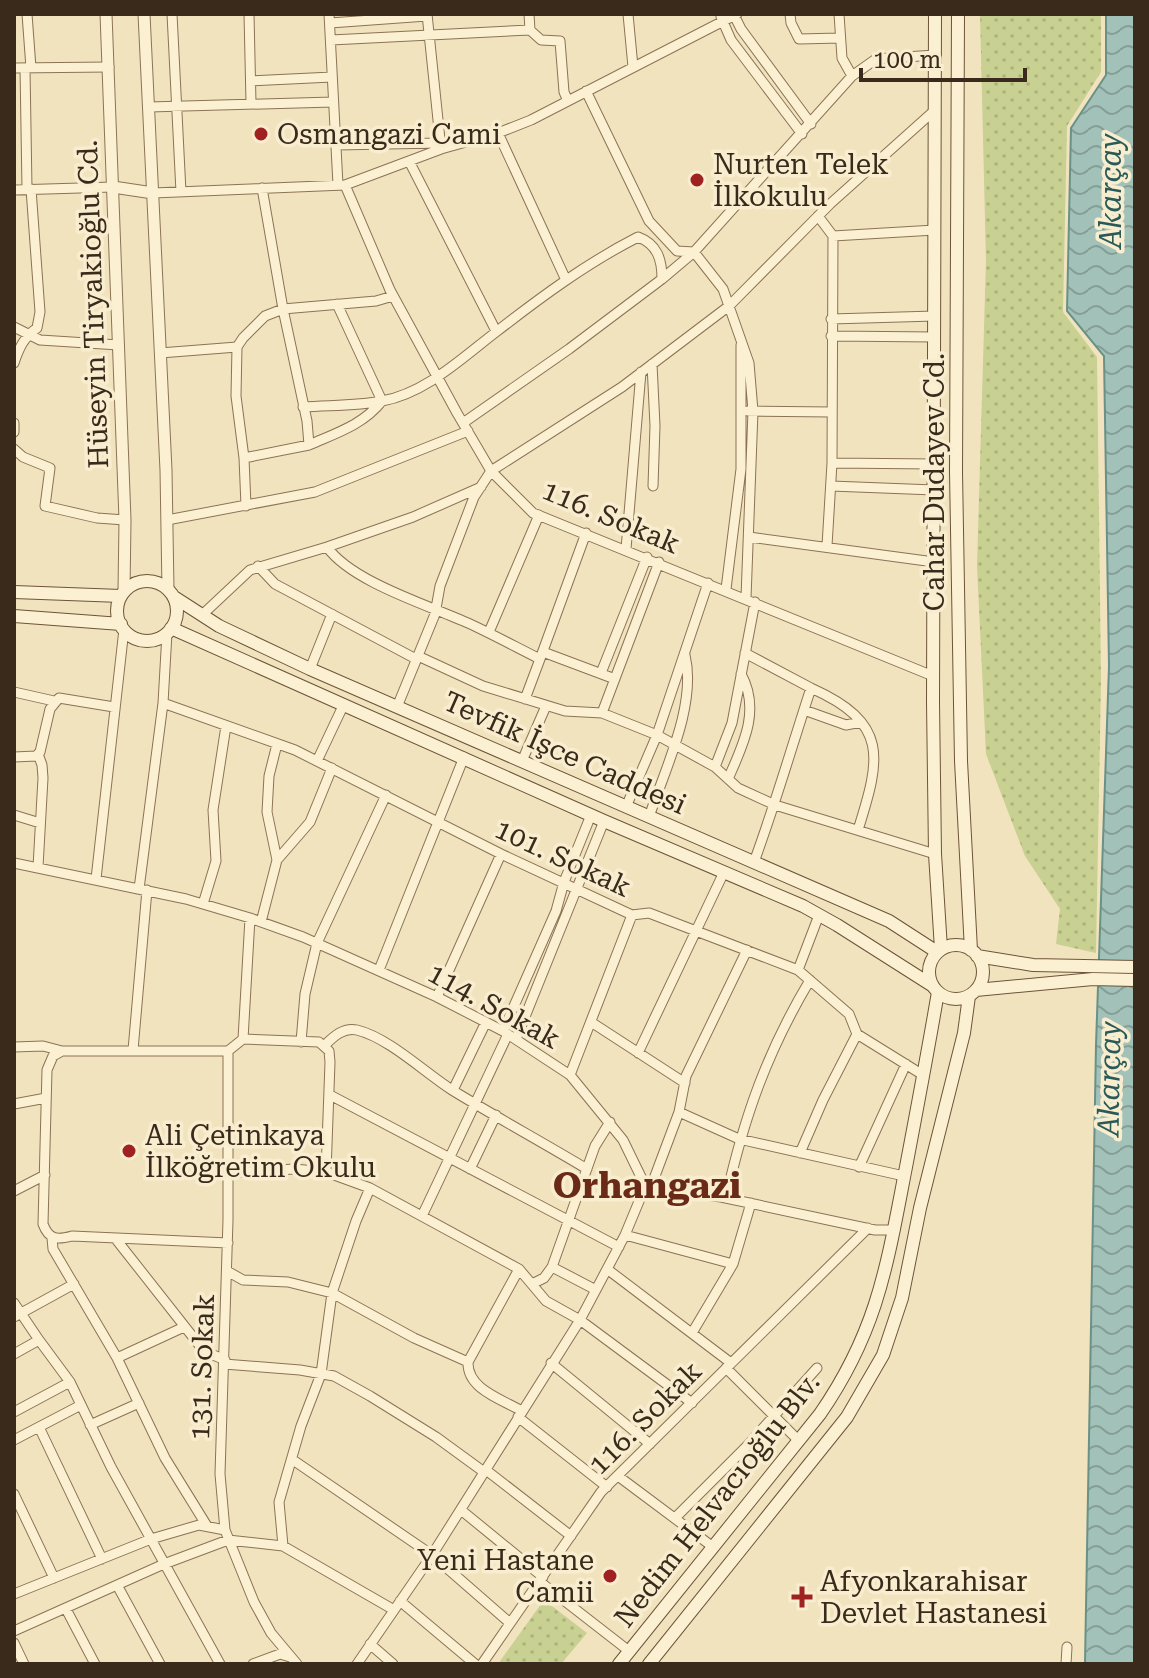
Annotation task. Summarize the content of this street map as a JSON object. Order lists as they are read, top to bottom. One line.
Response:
{"streets":{"main road":["Hüseyin Tiryakioğlu Cd.","Cahar Dudayev Cd.","Tevfik İşce Caddesi","Nedim Helvacıoğlu Blv."],"street":["116. Sokak","101. Sokak","114. Sokak","131. Sokak"]},"crossings":[["Hüseyin Tiryakioğlu Cd.","Tevfik İşce Caddesi"],["Hüseyin Tiryakioğlu Cd.","114. Sokak"],["Cahar Dudayev Cd.","116. Sokak"],["Cahar Dudayev Cd.","Tevfik İşce Caddesi"],["Cahar Dudayev Cd.","Nedim Helvacıoğlu Blv."],["Tevfik İşce Caddesi","Nedim Helvacıoğlu Blv."],["101. Sokak","Nedim Helvacıoğlu Blv."]],"districts":["Orhangazi"],"water":["Akarçay"],"places":{"other":["Osmangazi Cami","Nurten Telek İlkokulu","Ali Çetinkaya İlköğretim Okulu","Yeni Hastane Camii"],"health":["Afyonkarahisar Devlet Hastanesi"]},"scale_bar":"100 m"}
